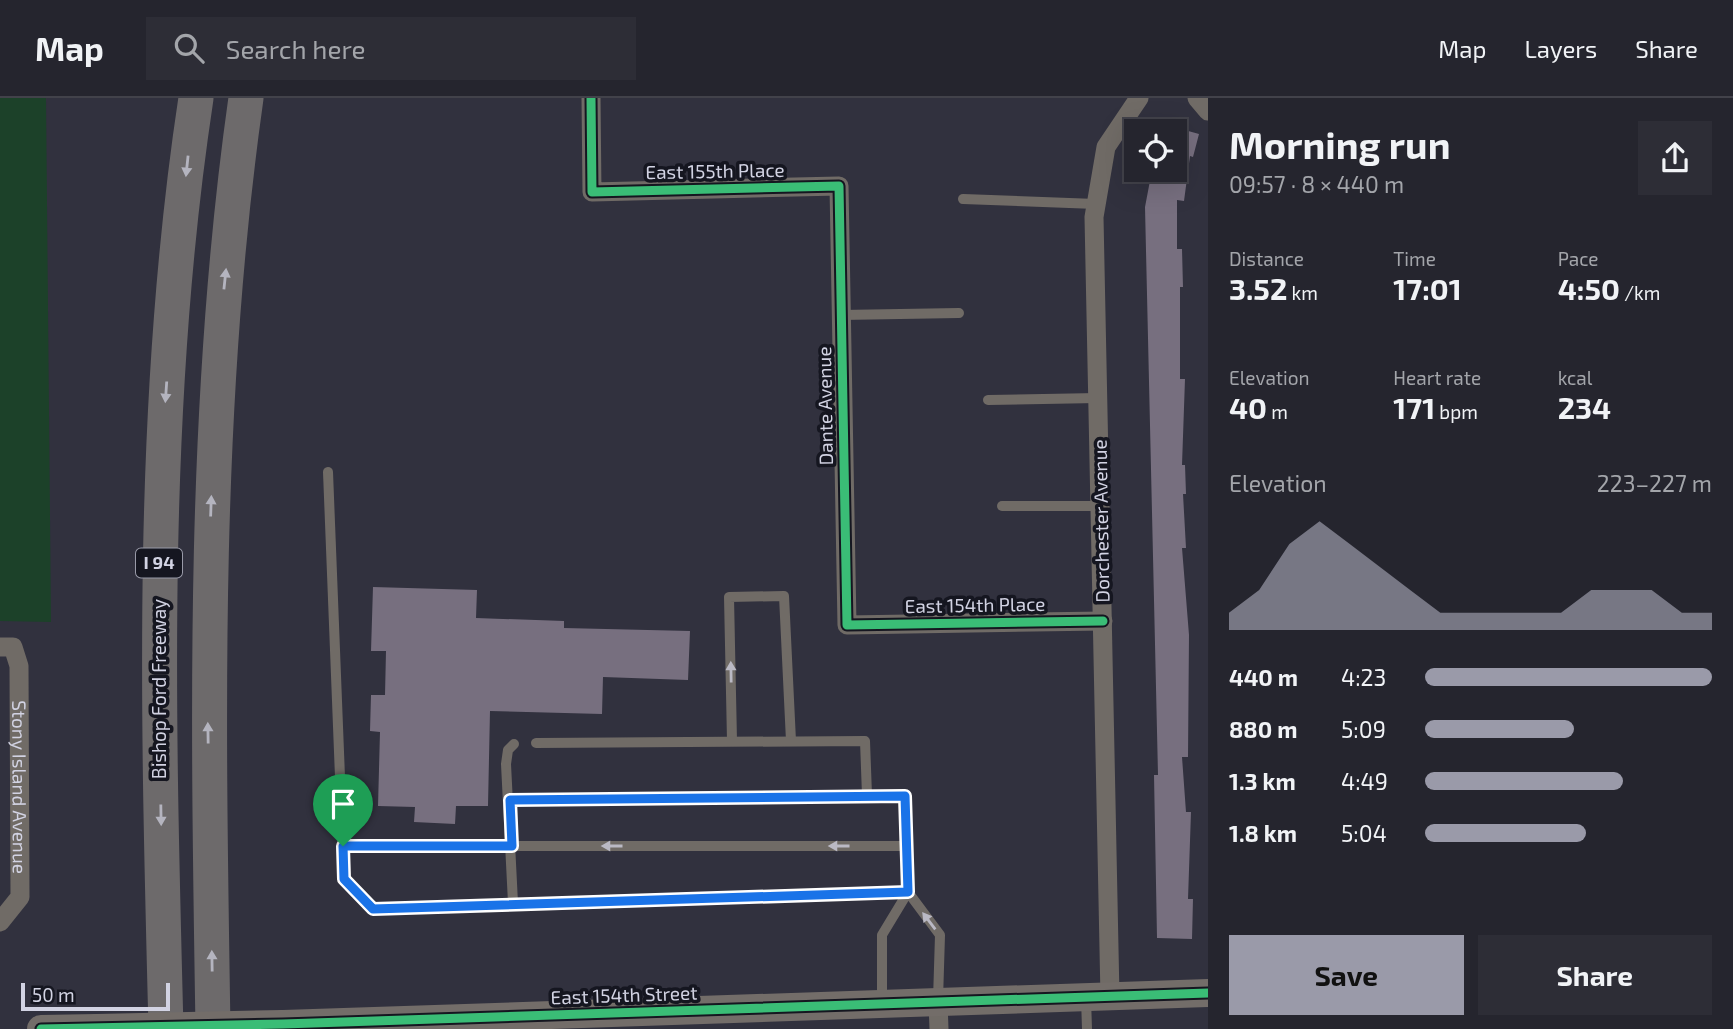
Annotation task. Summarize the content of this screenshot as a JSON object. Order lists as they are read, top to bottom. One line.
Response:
{"streets":{"highway":["I 94","Bishop Ford Freeway"],"street":["East 155th Place","Dante Avenue","Dorchester Avenue","East 154th Place","Stony Island Avenue","East 154th Street"]},"crossings":[["East 155th Place","Dante Avenue"],["Dante Avenue","East 154th Place"],["Dorchester Avenue","East 154th Place"],["Dorchester Avenue","East 154th Street"]],"scale_bar":"50 m","page":{"header":"Map","search":"Search here","nav":["Map","Layers","Share"],"heading":["Morning run","09:57 · 8 × 440 m"],"stats":[["Distance","3.52 km"],["Time","17:01"],["Pace","4:50 /km"],["Elevation","40 m"],["Heart rate","171 bpm"],["kcal","234"]],"chart":["Elevation","223–227 m"],"list":[{"name":"440 m","note":"4:23"},{"name":"880 m","note":"5:09"},{"name":"1.3 km","note":"4:49"},{"name":"1.8 km","note":"5:04"}],"buttons":["Save","Share"],"scale":"50 m"}}
